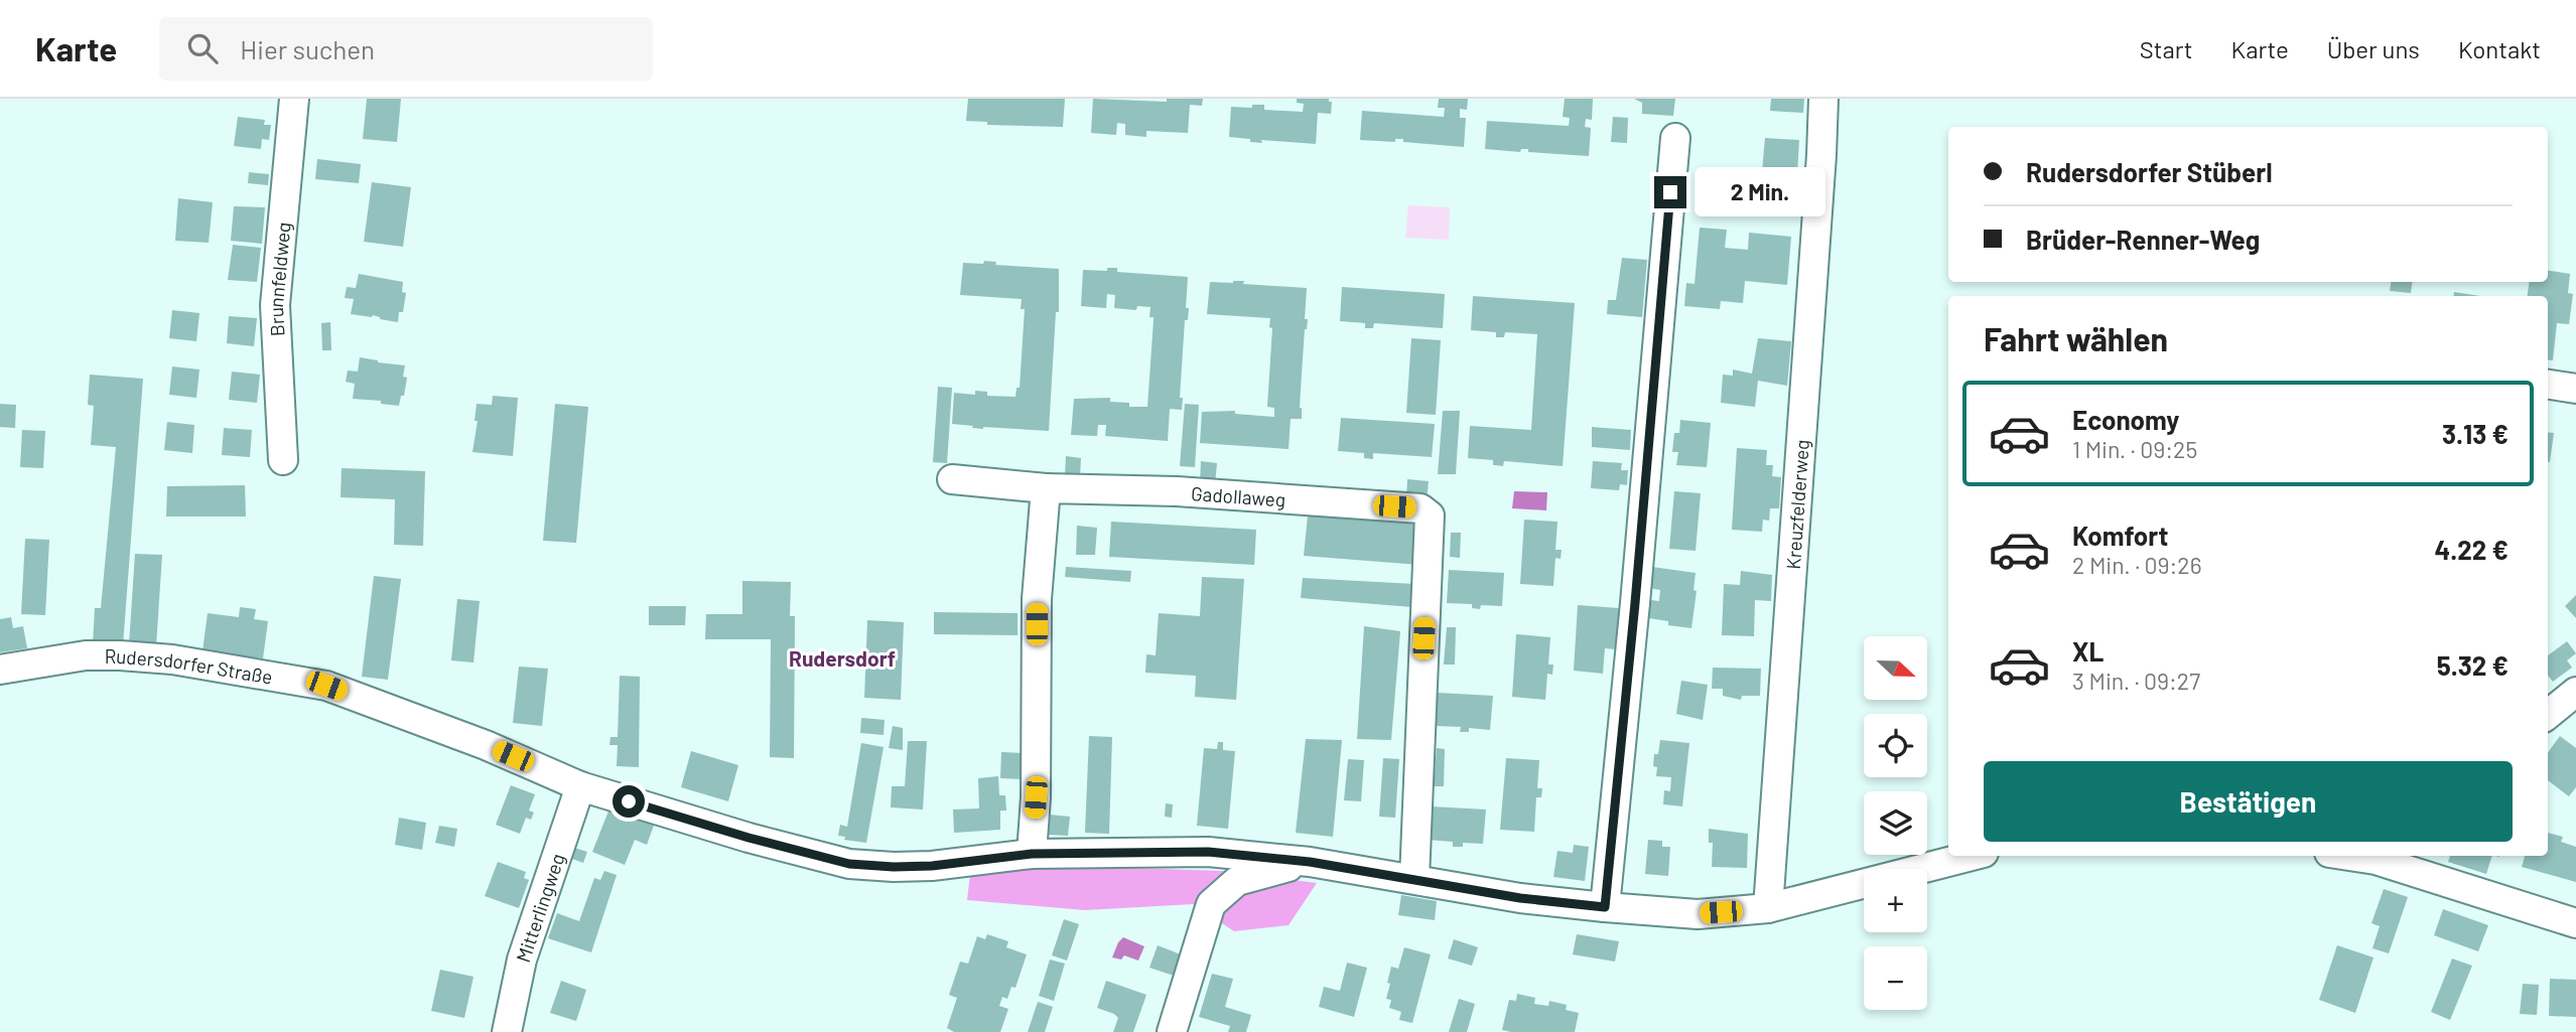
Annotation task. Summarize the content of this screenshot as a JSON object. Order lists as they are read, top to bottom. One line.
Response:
{"streets":{"street":["Brunnfeldweg","Gadollaweg","Kreuzfelderweg","Rudersdorfer Straße","Mitterlingweg"]},"crossings":[["Gadollaweg","Rudersdorfer Straße"],["Kreuzfelderweg","Rudersdorfer Straße"],["Rudersdorfer Straße","Mitterlingweg"]],"districts":["Rudersdorf"],"north":"right","page":{"header":"Karte","search":"Hier suchen","nav":["Start","Karte","Über uns","Kontakt"],"banner":["Rudersdorfer Stüberl","Brüder-Renner-Weg"],"bubble":"2 Min.","heading":"Fahrt wählen","list":[{"name":"Economy","note":"1 Min. · 09:25","value":"3.13 €"},{"name":"Komfort","note":"2 Min. · 09:26","value":"4.22 €"},{"name":"XL","note":"3 Min. · 09:27","value":"5.32 €"}],"map_buttons":["+","−"],"buttons":"Bestätigen"}}
